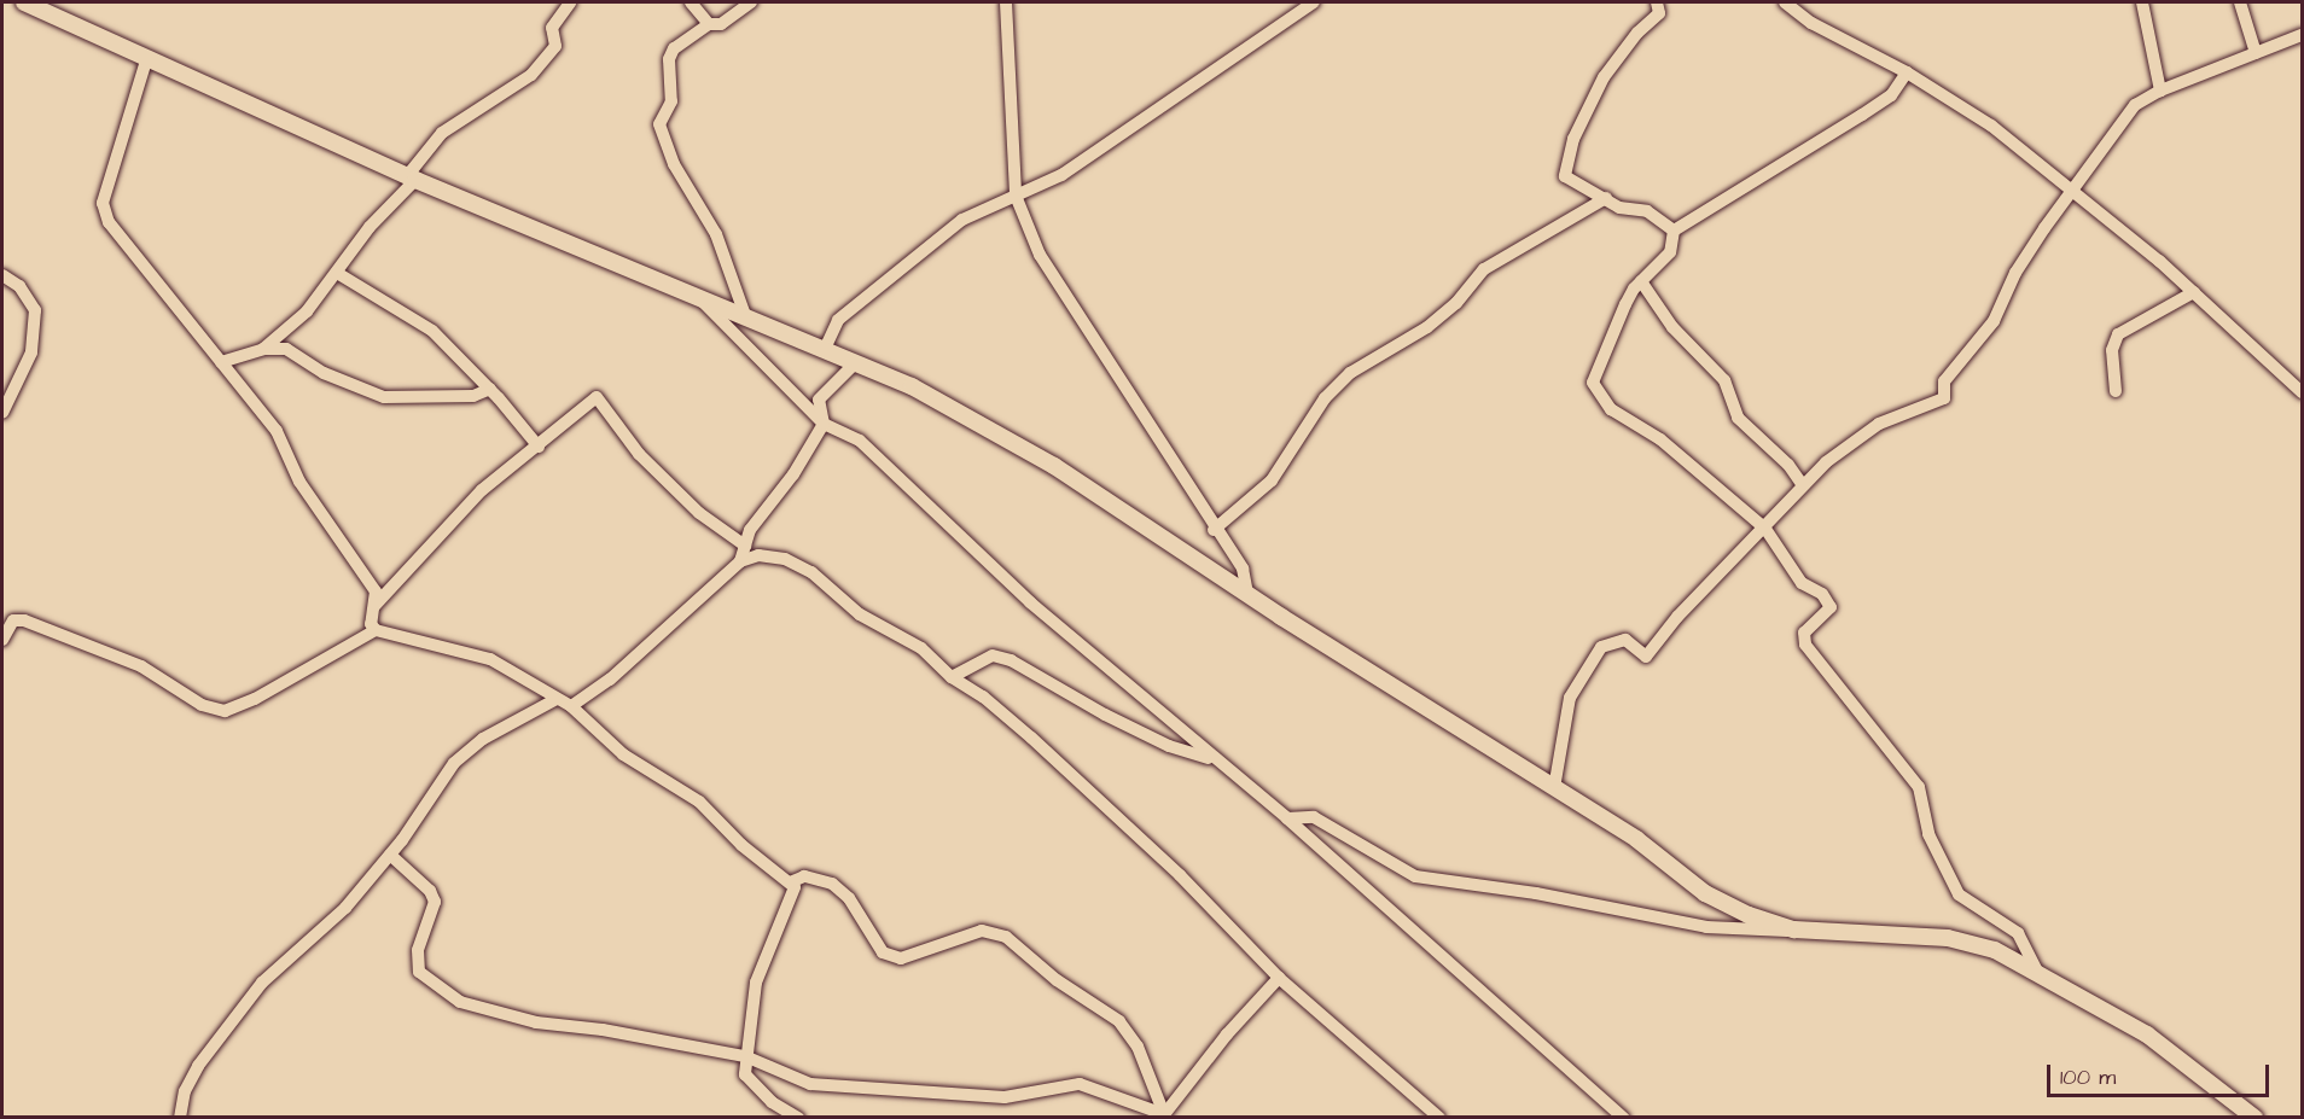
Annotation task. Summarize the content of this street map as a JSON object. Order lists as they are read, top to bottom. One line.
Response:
{"scale_bar":"100 m"}
